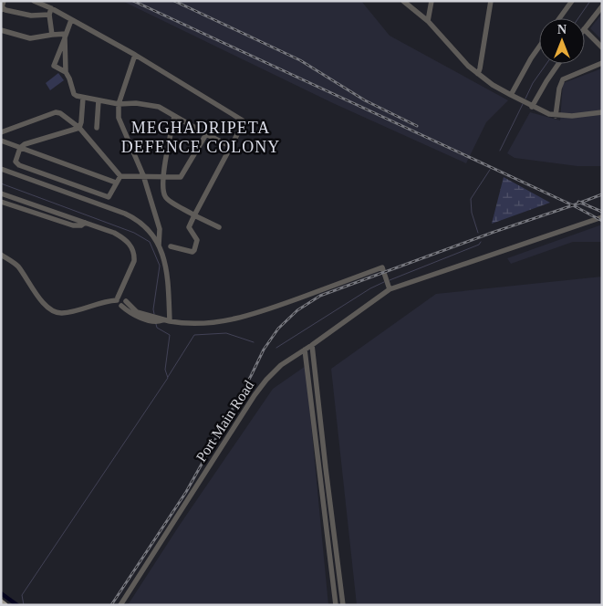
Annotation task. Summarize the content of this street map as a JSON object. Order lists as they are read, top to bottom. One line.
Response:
{"streets":{"street":["Port Main Road"]},"districts":["MEGHADRIPETA DEFENCE COLONY"],"north":"top"}
